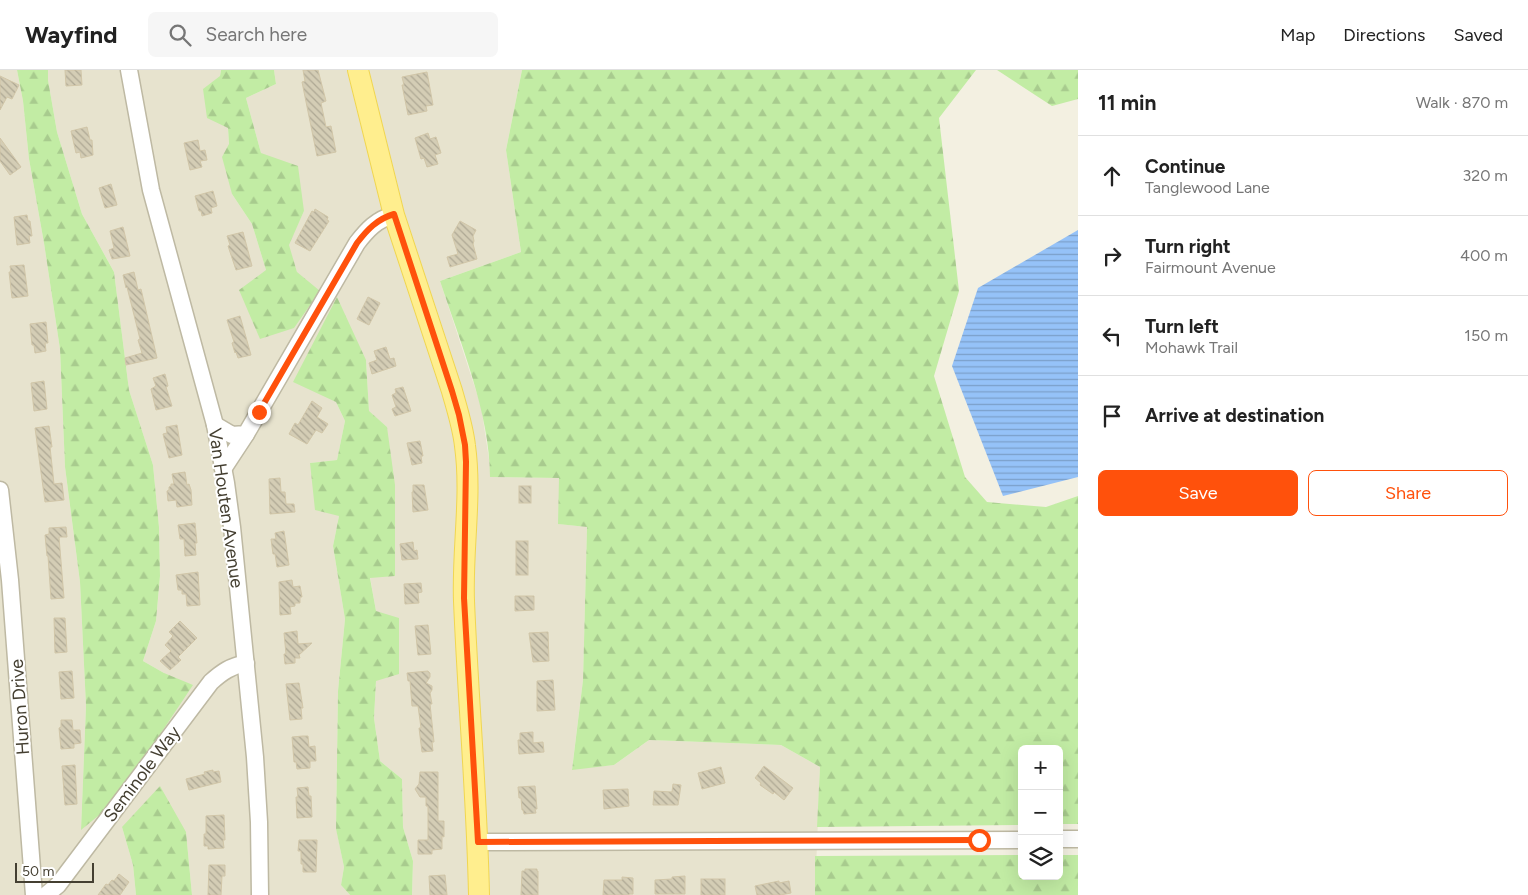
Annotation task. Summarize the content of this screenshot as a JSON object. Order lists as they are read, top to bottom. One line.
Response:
{"streets":{"street":["Van Houten Avenue","Huron Drive","Seminole Way"]},"crossings":[["Van Houten Avenue","Seminole Way"]],"scale_bar":"50 m","page":{"header":"Wayfind","search":"Search here","nav":["Map","Directions","Saved"],"heading":["11 min","Walk · 870 m"],"list":[["Continue","Tanglewood Lane","320 m"],["Turn right","Fairmount Avenue","400 m"],["Turn left","Mohawk Trail","150 m"],"Arrive at destination"],"buttons":["Save","Share"],"map_buttons":["+","−"],"scale":"50 m"}}
